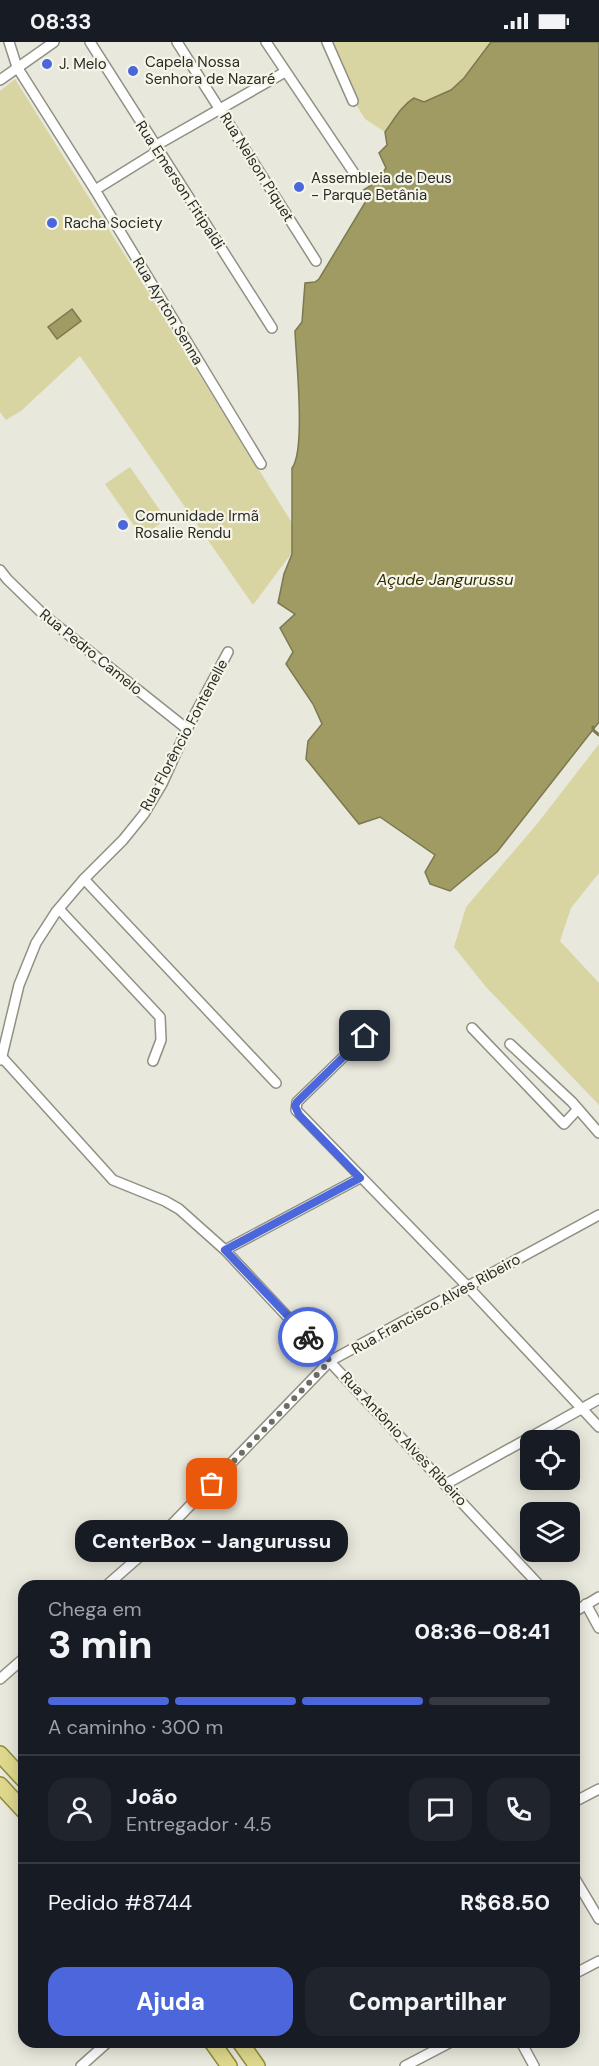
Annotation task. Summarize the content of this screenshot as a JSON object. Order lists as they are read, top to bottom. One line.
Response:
{"streets":{"street":["Rua Nelson Piquet","Rua Emerson Fitipaldi","Rua Ayrton Senna","Rua Pedro Camelo","Rua Florêncio Fontenelle","Rua Francisco Alves Ribeiro","Rua Antônio Alves Ribeiro"]},"crossings":[["Rua Pedro Camelo","Rua Florêncio Fontenelle"],["Rua Florêncio Fontenelle","Rua Antônio Alves Ribeiro"],["Rua Francisco Alves Ribeiro","Rua Antônio Alves Ribeiro"]],"water":["Açude Jangurussu"],"places":["J. Melo","Capela Nossa Senhora de Nazaré","Assembleia de Deus - Parque Betânia","Racha Society","Comunidade Irmã Rosalie Rendu","CenterBox - Jangurussu"],"page":{"status":"08:33","bubble":"CenterBox - Jangurussu","heading":["3 min","Chega em","08:36–08:41"],"panel":["João","Entregador · 4.5","Pedido #8744","R$68.50"],"bar":"A caminho · 300 m","buttons":["Ajuda","Compartilhar"]}}
